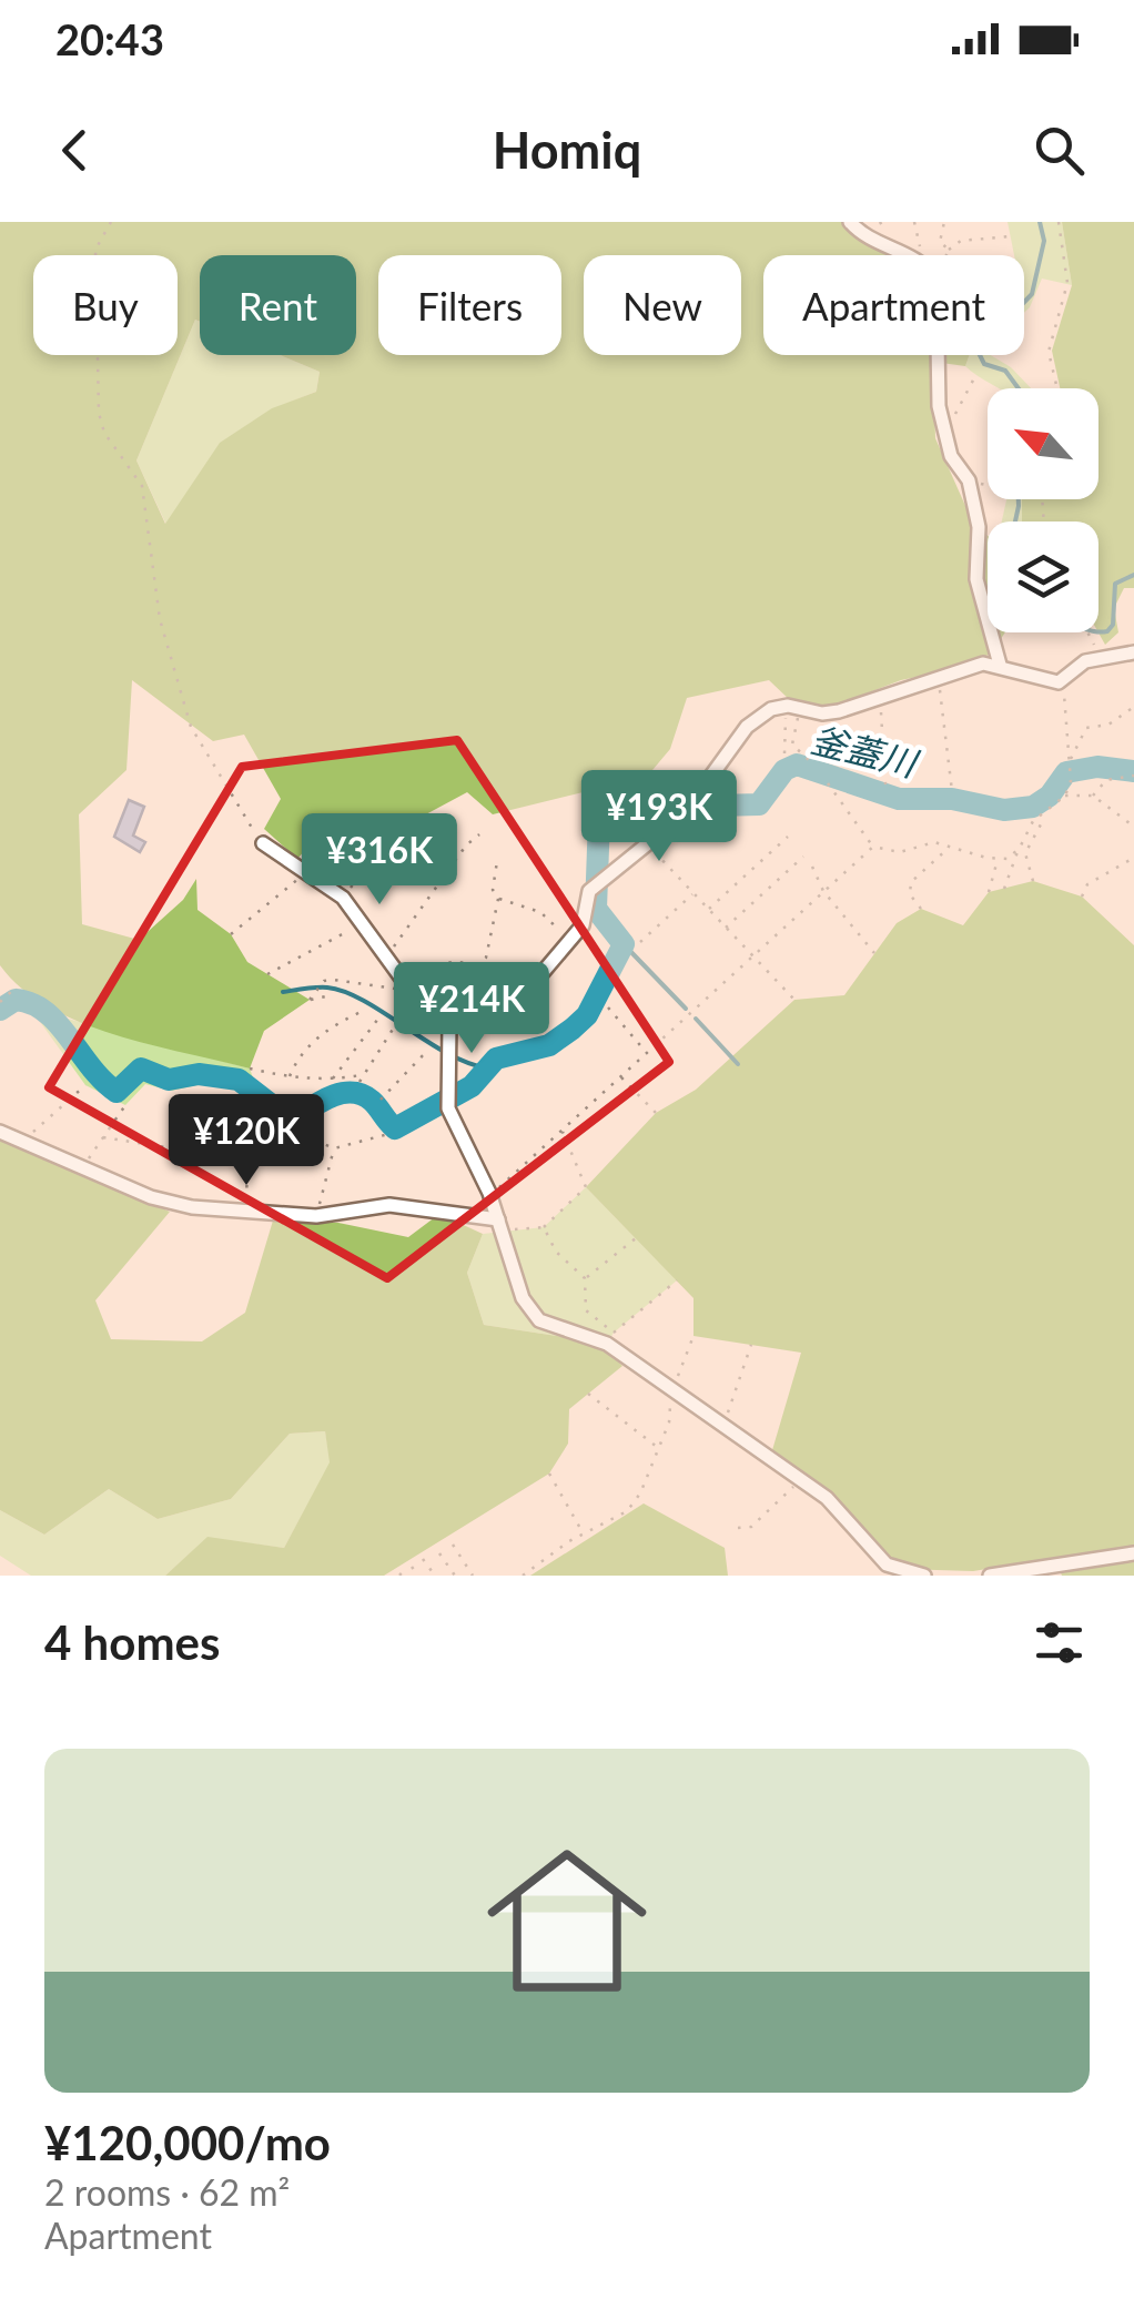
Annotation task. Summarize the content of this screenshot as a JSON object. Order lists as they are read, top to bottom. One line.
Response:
{"water":["釜蓋川"],"north":"top left","page":{"status":"20:43","header":"Homiq","chip":["Buy","Rent","Filters","New","Apartment"],"price":["¥193K","¥316K","¥214K","¥120K"],"heading":"4 homes","list":[{"name":"¥120,000/mo","note":"2 rooms · 62 m² · Apartment"}]}}
